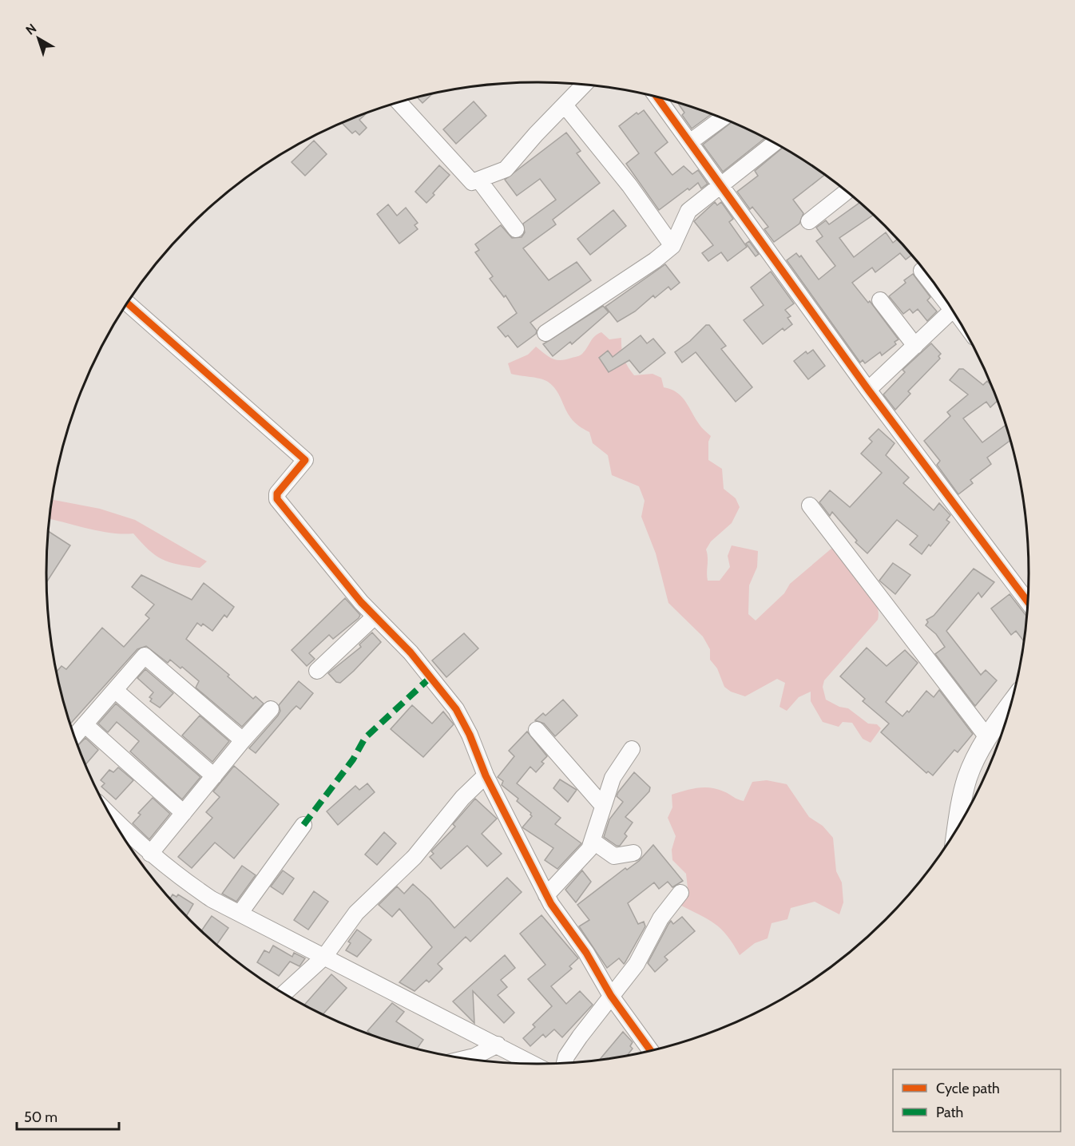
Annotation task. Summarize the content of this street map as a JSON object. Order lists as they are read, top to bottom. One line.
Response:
{"legend":["Cycle path","Path"],"scale_bar":"50 m","north":"top left"}
